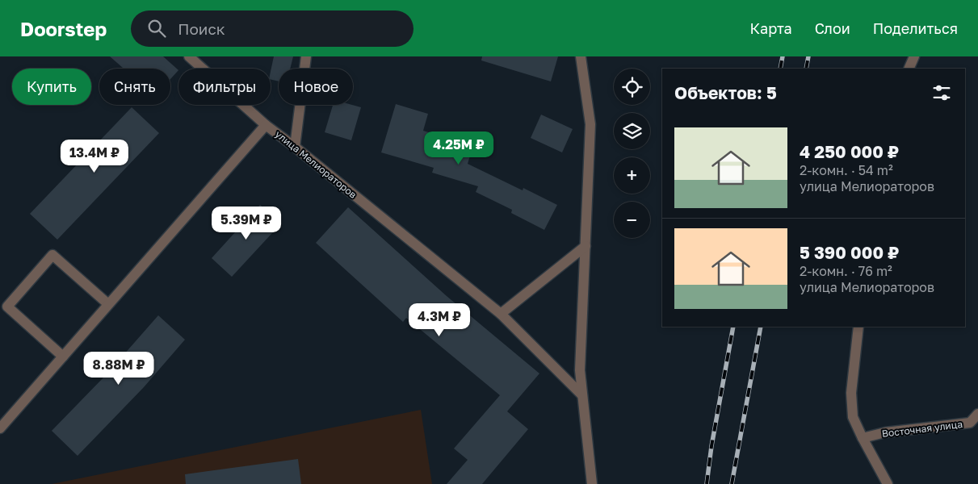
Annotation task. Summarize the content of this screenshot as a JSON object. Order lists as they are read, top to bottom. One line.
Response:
{"streets":{"street":["улица Мелиораторов","Восточная улица"]},"page":{"header":"Doorstep","search":"Поиск","nav":["Карта","Слои","Поделиться"],"map_buttons":["+","−"],"chip":["Купить","Снять","Фильтры","Новое"],"heading":"Объектов: 5","list":[{"name":"4 250 000 ₽","note":"2-комн. · 54 m² · улица Мелиораторов"},{"name":"5 390 000 ₽","note":"2-комн. · 76 m² · улица Мелиораторов"}],"price":["4.25M ₽","13.4M ₽","5.39M ₽","4.3M ₽","8.88M ₽"]}}
